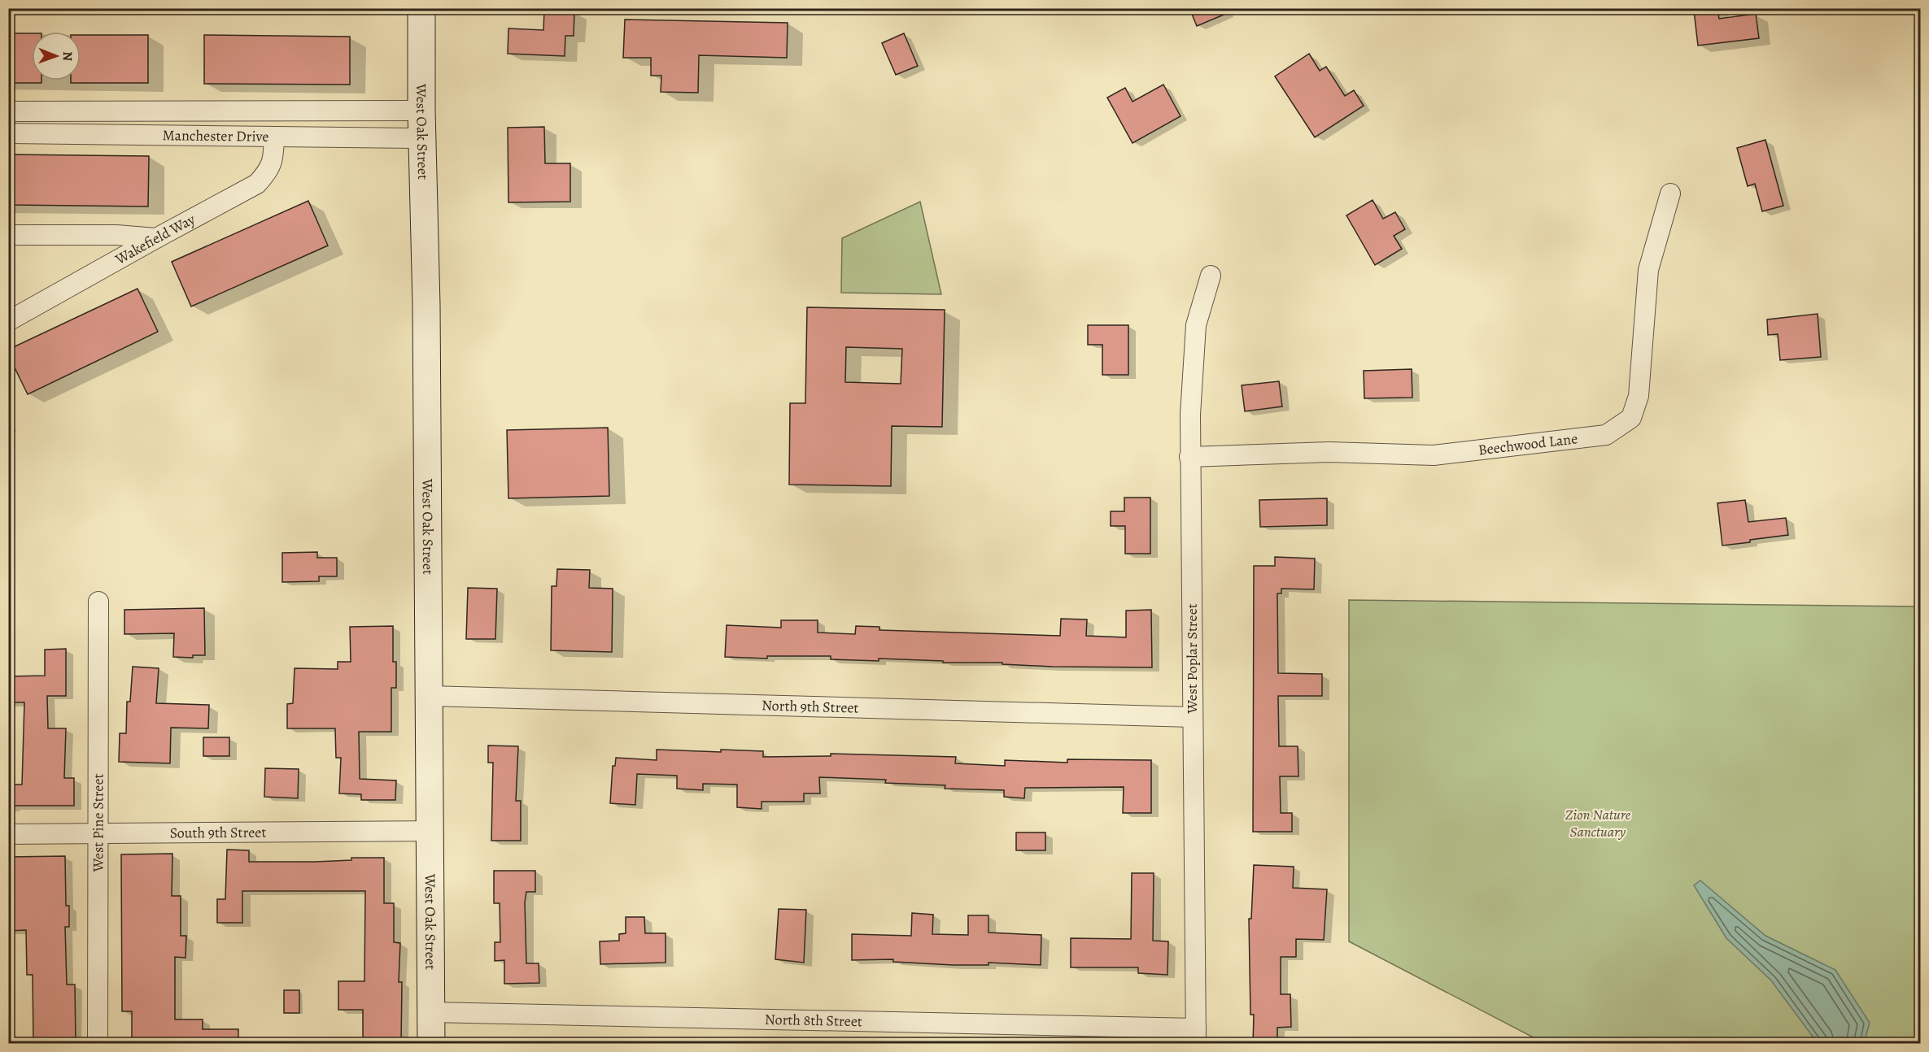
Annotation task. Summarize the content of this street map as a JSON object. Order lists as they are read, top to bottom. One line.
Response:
{"streets":{"main road":["West Oak Street"],"street":["Manchester Drive","Wakefield Way","Beechwood Lane","West Poplar Street","North 9th Street","West Pine Street","South 9th Street","North 8th Street"]},"crossings":[["West Oak Street","Manchester Drive"],["West Oak Street","North 9th Street"],["West Oak Street","South 9th Street"],["West Oak Street","North 8th Street"],["Manchester Drive","Wakefield Way"],["Beechwood Lane","West Poplar Street"],["West Poplar Street","North 9th Street"],["West Poplar Street","North 8th Street"],["West Pine Street","South 9th Street"]],"parks":["Zion Nature Sanctuary"],"north":"right"}
